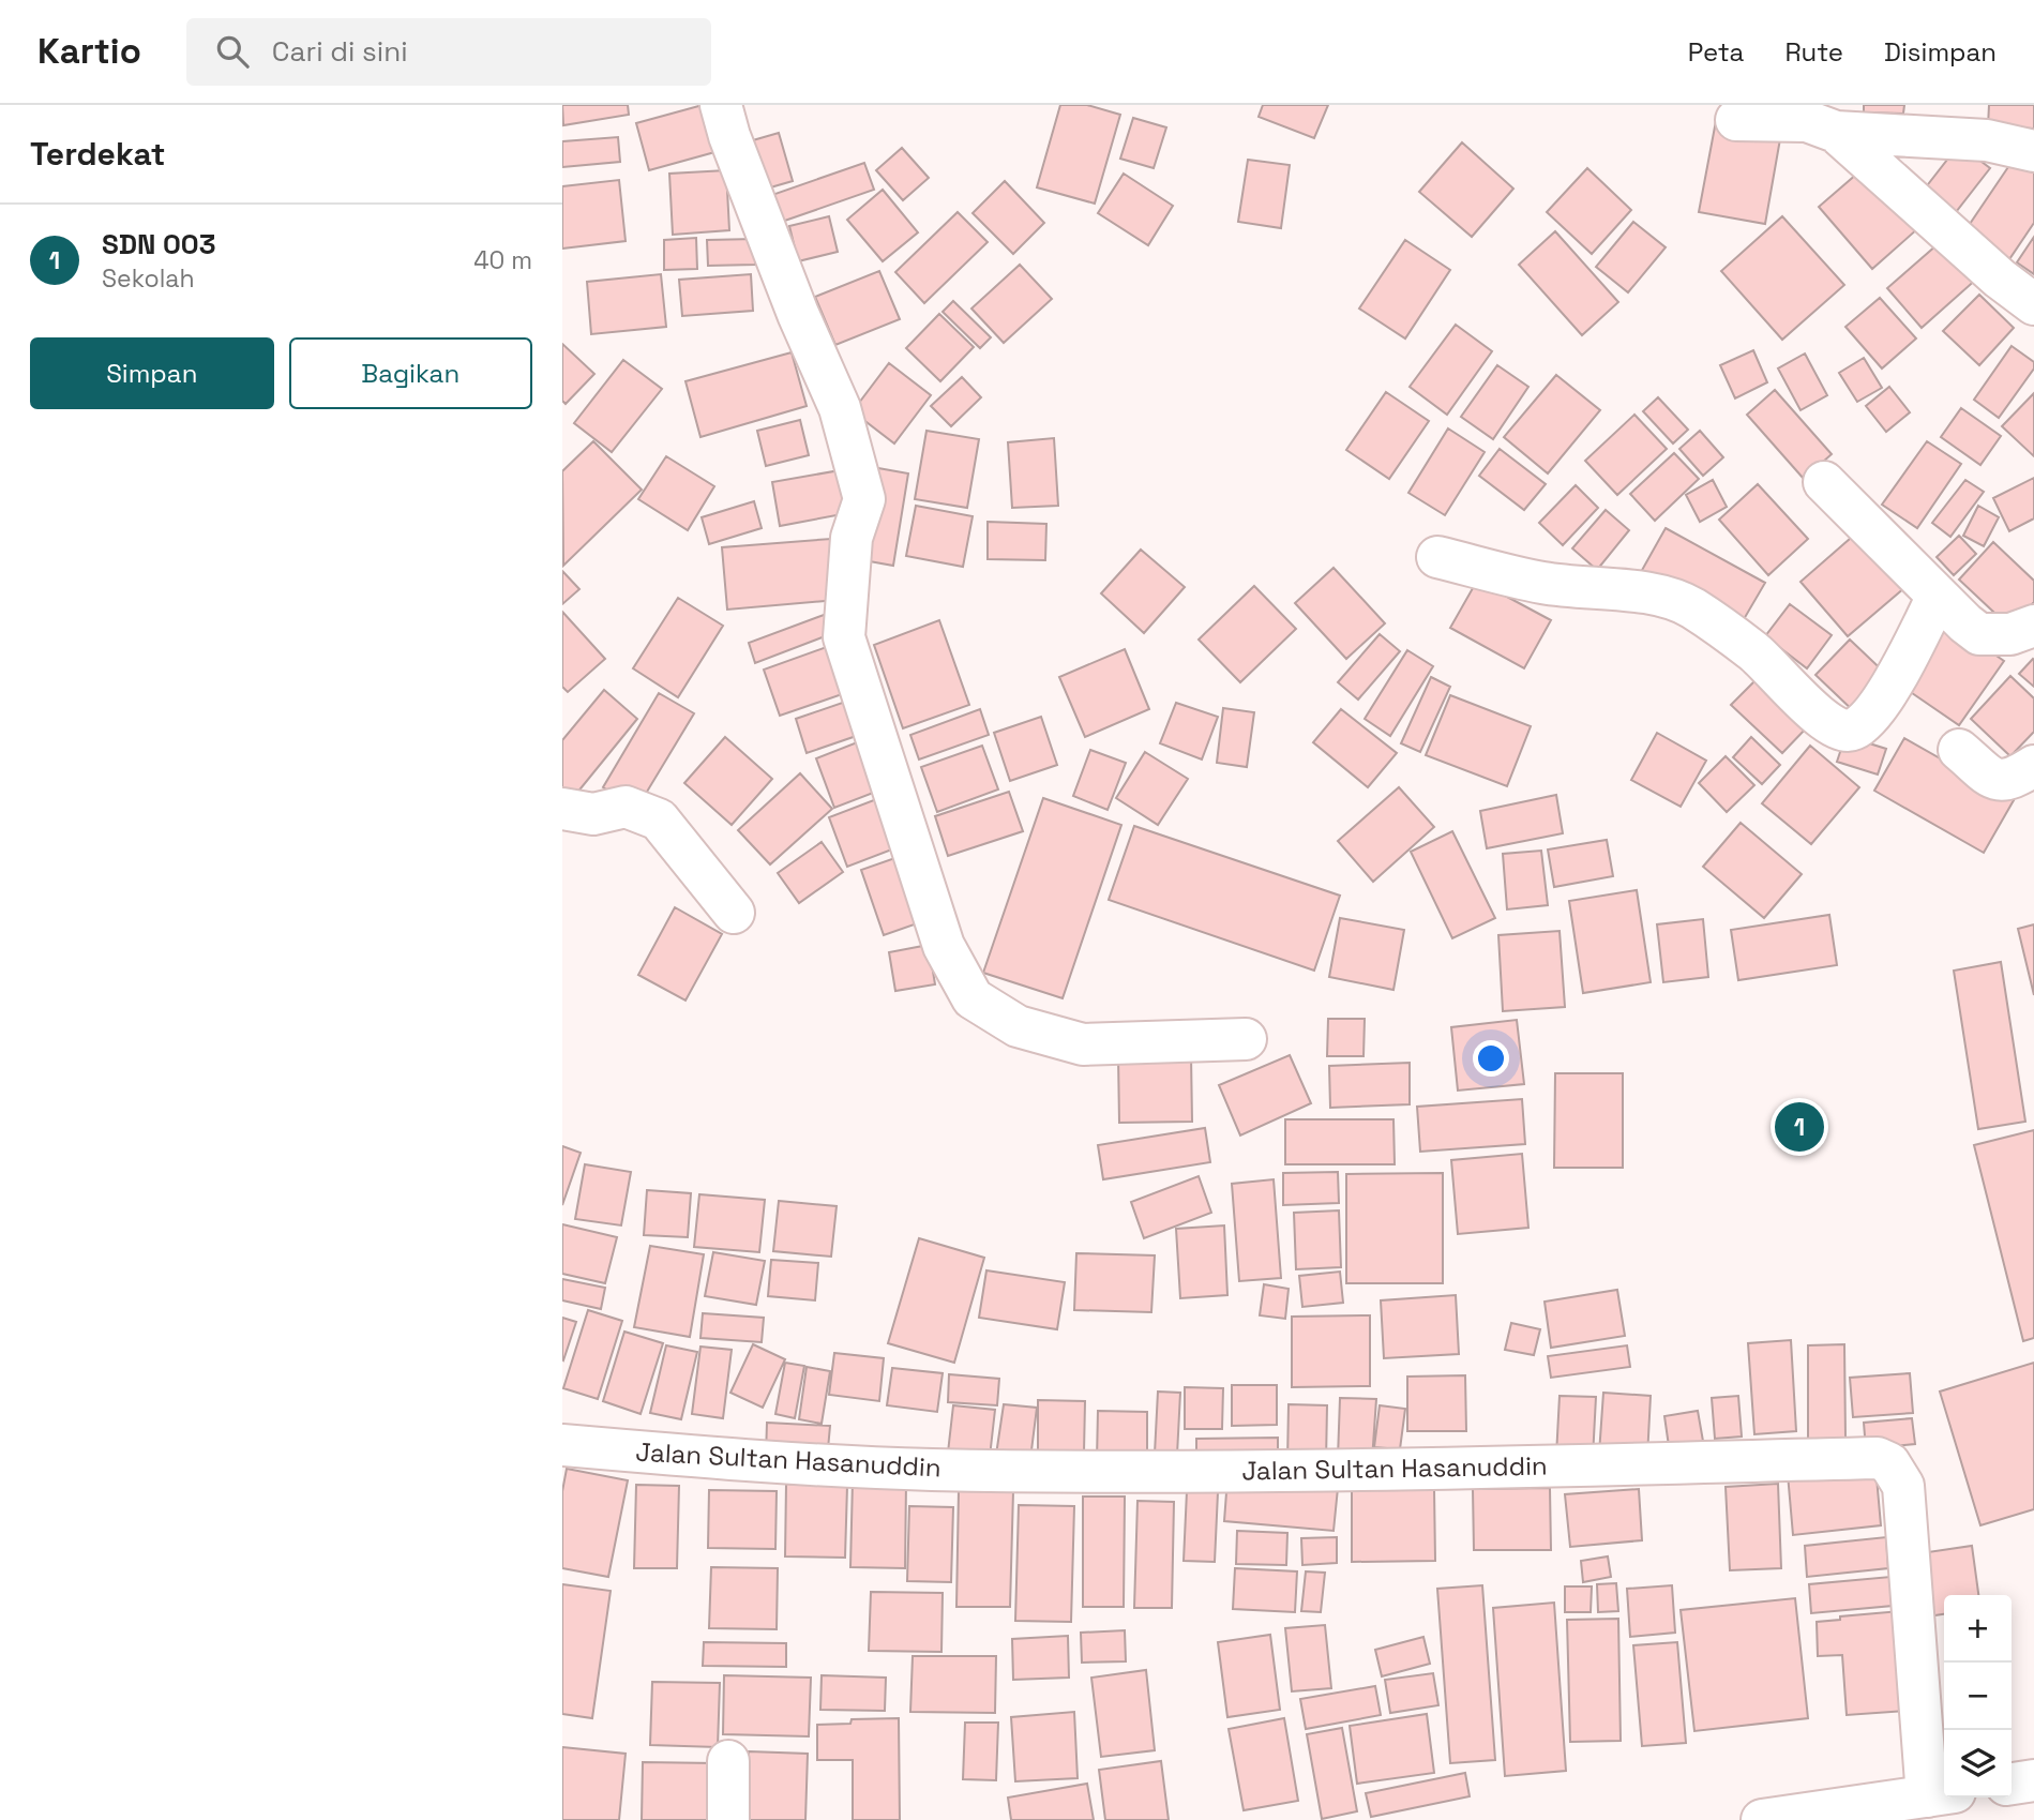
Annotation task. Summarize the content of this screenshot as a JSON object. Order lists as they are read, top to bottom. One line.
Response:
{"streets":{"street":["Jalan Sultan Hasanuddin"]},"page":{"header":"Kartio","search":"Cari di sini","nav":["Peta","Rute","Disimpan"],"heading":"Terdekat","list":[{"mark":"1","name":"SDN 003","note":"Sekolah","value":"40 m"}],"buttons":["Simpan","Bagikan"],"pins":"1","map_buttons":["+","−"]}}
